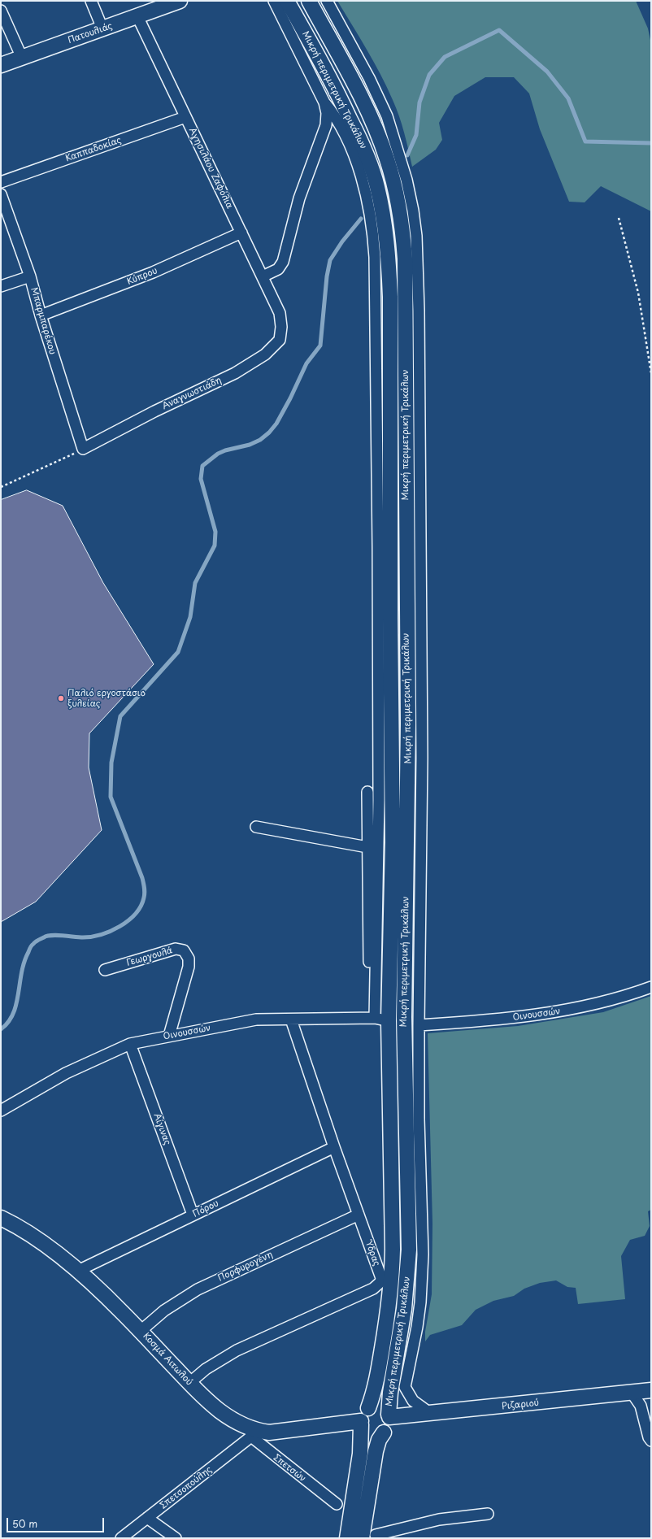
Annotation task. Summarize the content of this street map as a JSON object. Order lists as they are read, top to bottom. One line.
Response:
{"streets":{"main road":["Πατουλιάς","Μικρή περιμετρική Τρικάλων","Κοσμά Αιτωλού","Ριζαριού"],"street":["Καππαδοκίας","Αγησιλάου Ζαφόλια","Κύπρου","Μπαρμπαρέκου","Αναγνωστιάδη","Γεωργουλά","Οινουσσών","Αίγινας","Πόρου","Ύδρας","Πορφυρογένη","Σπετσών","Σπετσοπούλης"]},"crossings":[["Πατουλιάς","Αγησιλάου Ζαφόλια"],["Μικρή περιμετρική Τρικάλων","Οινουσσών"],["Μικρή περιμετρική Τρικάλων","Κοσμά Αιτωλού"],["Μικρή περιμετρική Τρικάλων","Ριζαριού"],["Καππαδοκίας","Αγησιλάου Ζαφόλια"],["Αγησιλάου Ζαφόλια","Κύπρου"],["Αγησιλάου Ζαφόλια","Αναγνωστιάδη"],["Κύπρου","Μπαρμπαρέκου"],["Μπαρμπαρέκου","Αναγνωστιάδη"],["Γεωργουλά","Οινουσσών"],["Οινουσσών","Αίγινας"],["Οινουσσών","Ύδρας"],["Αίγινας","Πόρου"],["Πόρου","Ύδρας"],["Πόρου","Κοσμά Αιτωλού"],["Ύδρας","Πορφυρογένη"],["Ύδρας","Κοσμά Αιτωλού"],["Πορφυρογένη","Κοσμά Αιτωλού"],["Κοσμά Αιτωλού","Ριζαριού"],["Κοσμά Αιτωλού","Σπετσών"],["Κοσμά Αιτωλού","Σπετσοπούλης"],["Σπετσών","Σπετσοπούλης"]],"places":["Παλιό εργοστάσιο ξυλείας"],"scale_bar":"50 m"}
